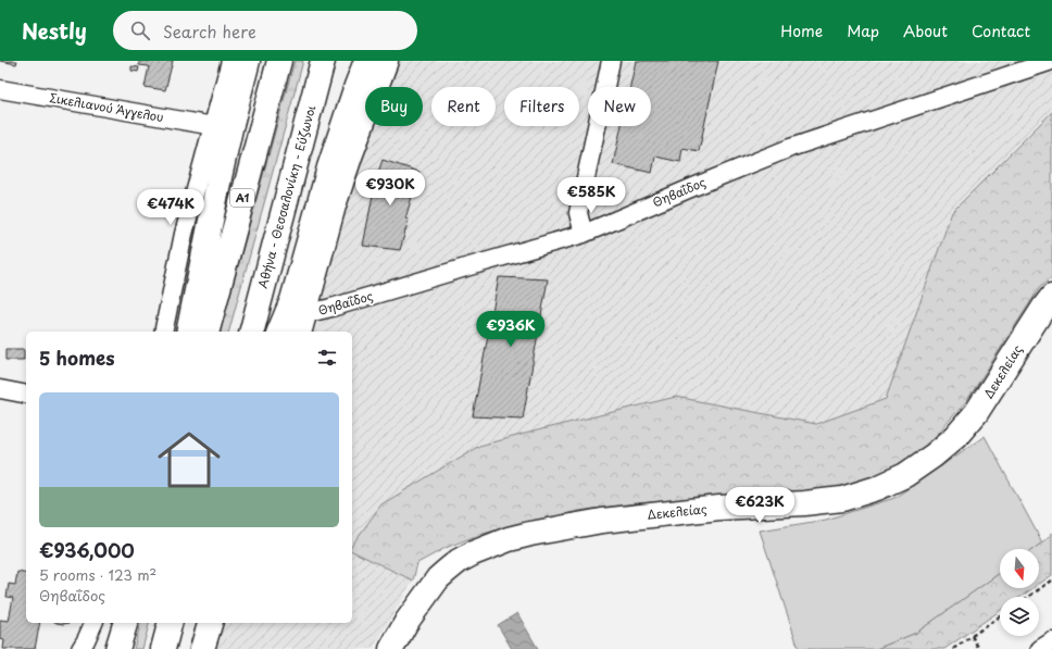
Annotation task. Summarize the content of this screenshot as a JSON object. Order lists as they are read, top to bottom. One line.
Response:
{"streets":{"main road":["Αθήνα - Θεσσαλονίκη - Εύζωνοι","Α1","Δεκελείας"],"street":["Σικελιανού Άγγελου","Θηβαΐδος"]},"north":"bottom","page":{"header":"Nestly","search":"Search here","nav":["Home","Map","About","Contact"],"chip":["Buy","Rent","Filters","New"],"price":["€930K","€585K","€474K","€936K","€623K"],"heading":"5 homes","list":[{"name":"€936,000","note":"5 rooms · 123 m² · Θηβαΐδος"}]}}
